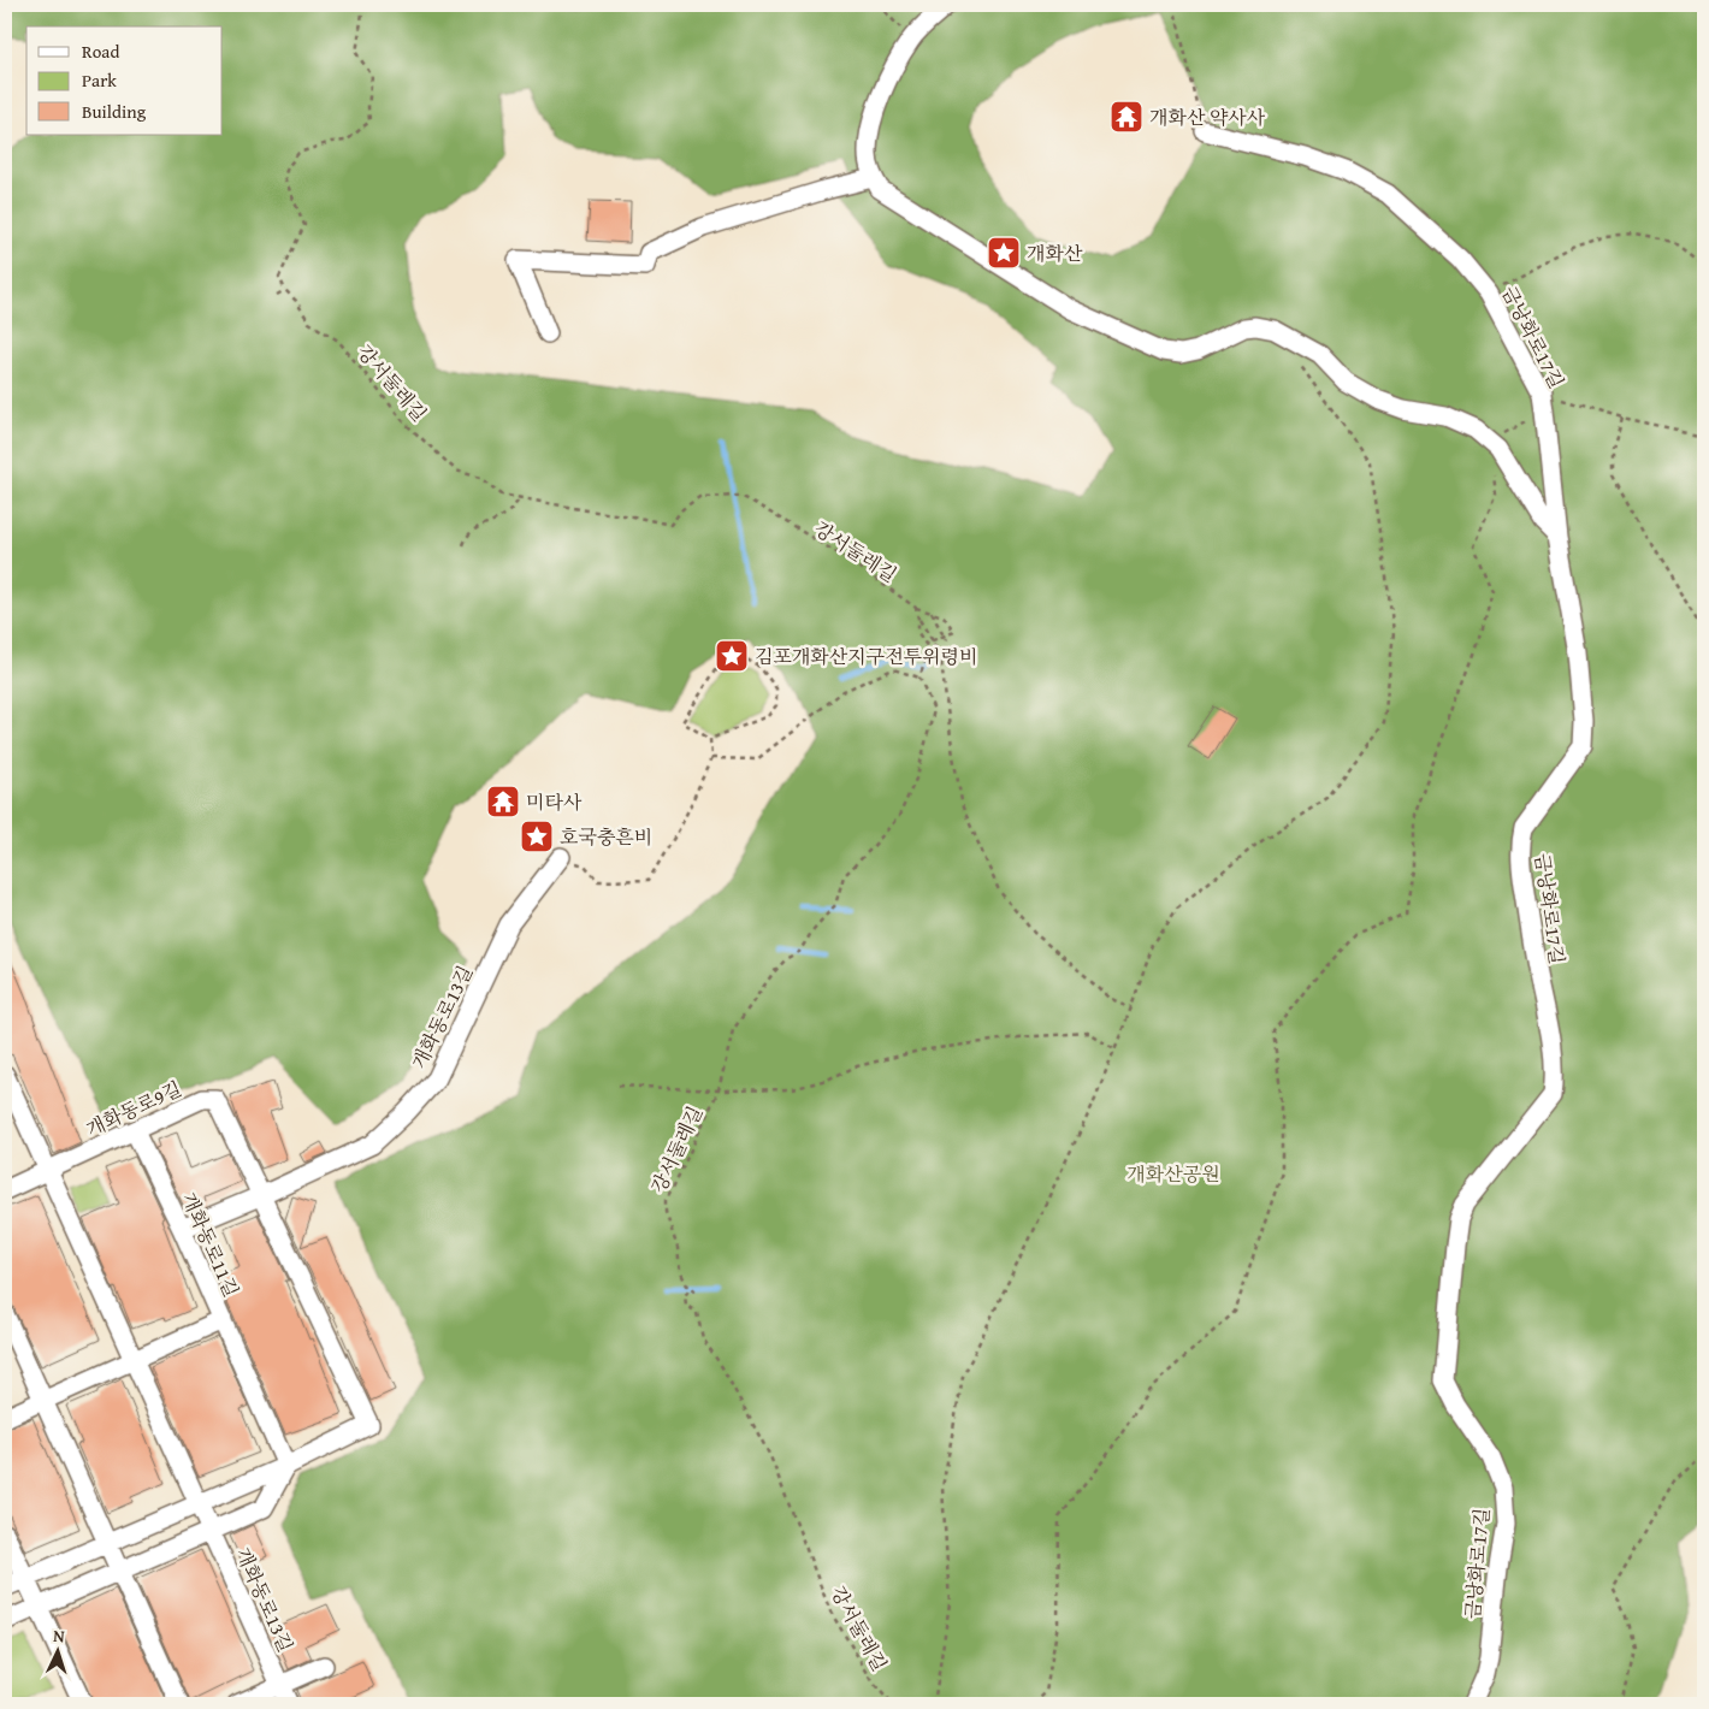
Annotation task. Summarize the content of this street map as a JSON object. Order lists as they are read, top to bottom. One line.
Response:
{"streets":{"street":["금낭화로17길","개화동로13길","개화동로9길","개화동로11길"],"path":["강서둘레길"]},"crossings":[["개화동로13길","개화동로9길"],["개화동로13길","개화동로11길"],["개화동로9길","개화동로11길"]],"parks":["개화산공원"],"places":{"temple":["개화산 약사사","미타사"],"place":["개화산","김포개화산지구전투위령비","호국충흔비"]},"legend":["Road","Park","Building"],"north":"top"}
